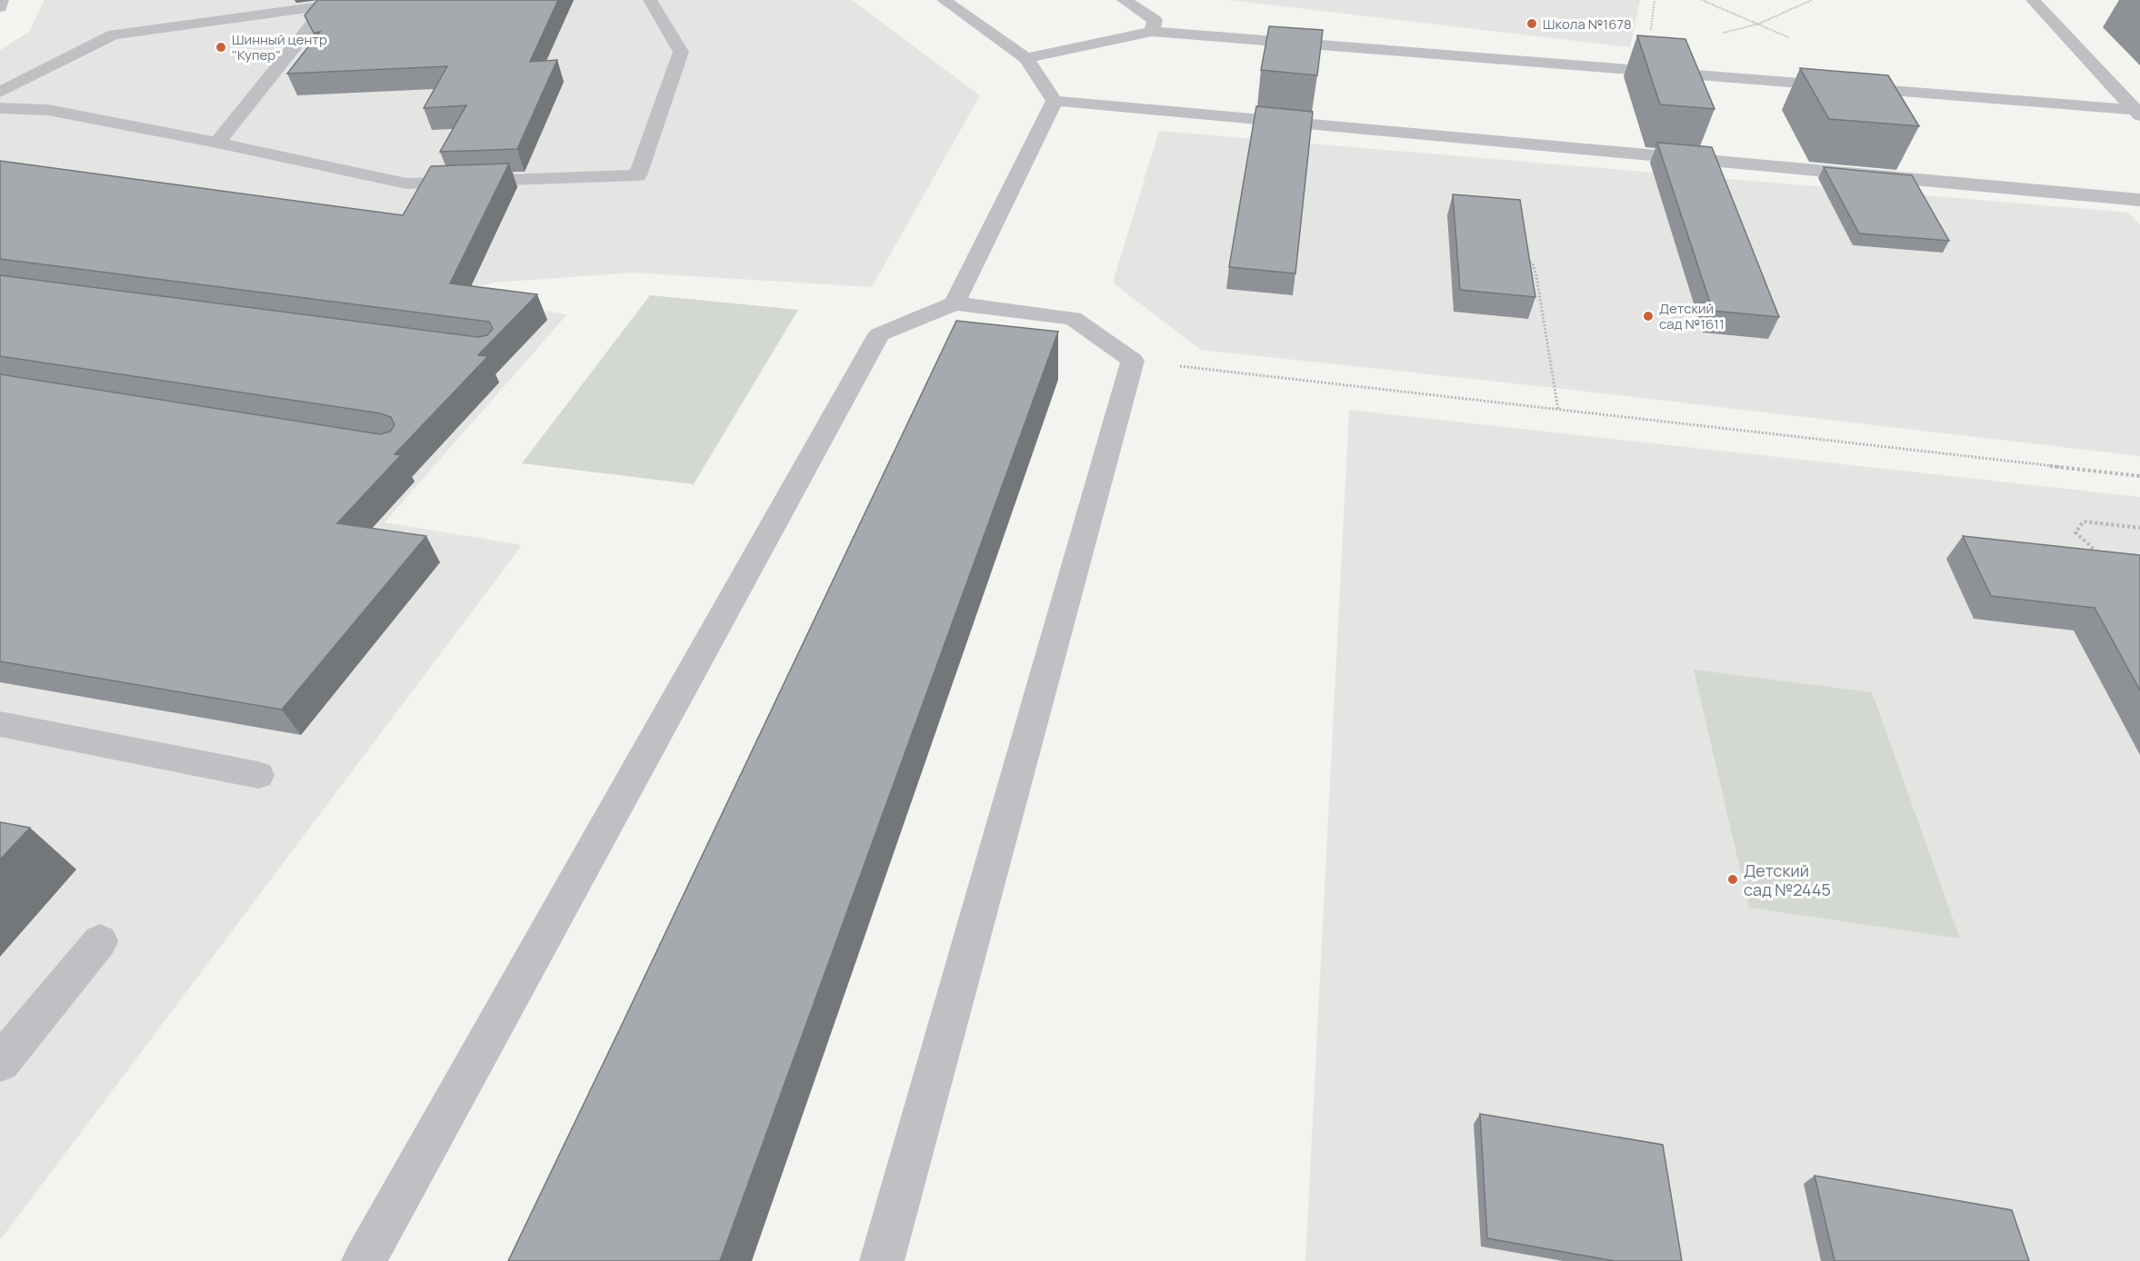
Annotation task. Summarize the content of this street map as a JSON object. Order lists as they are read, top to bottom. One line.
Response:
{"places":["Школа №1678","Шинный центр \"Купер\"","Детский сад №1611","Детский сад №2445"]}
